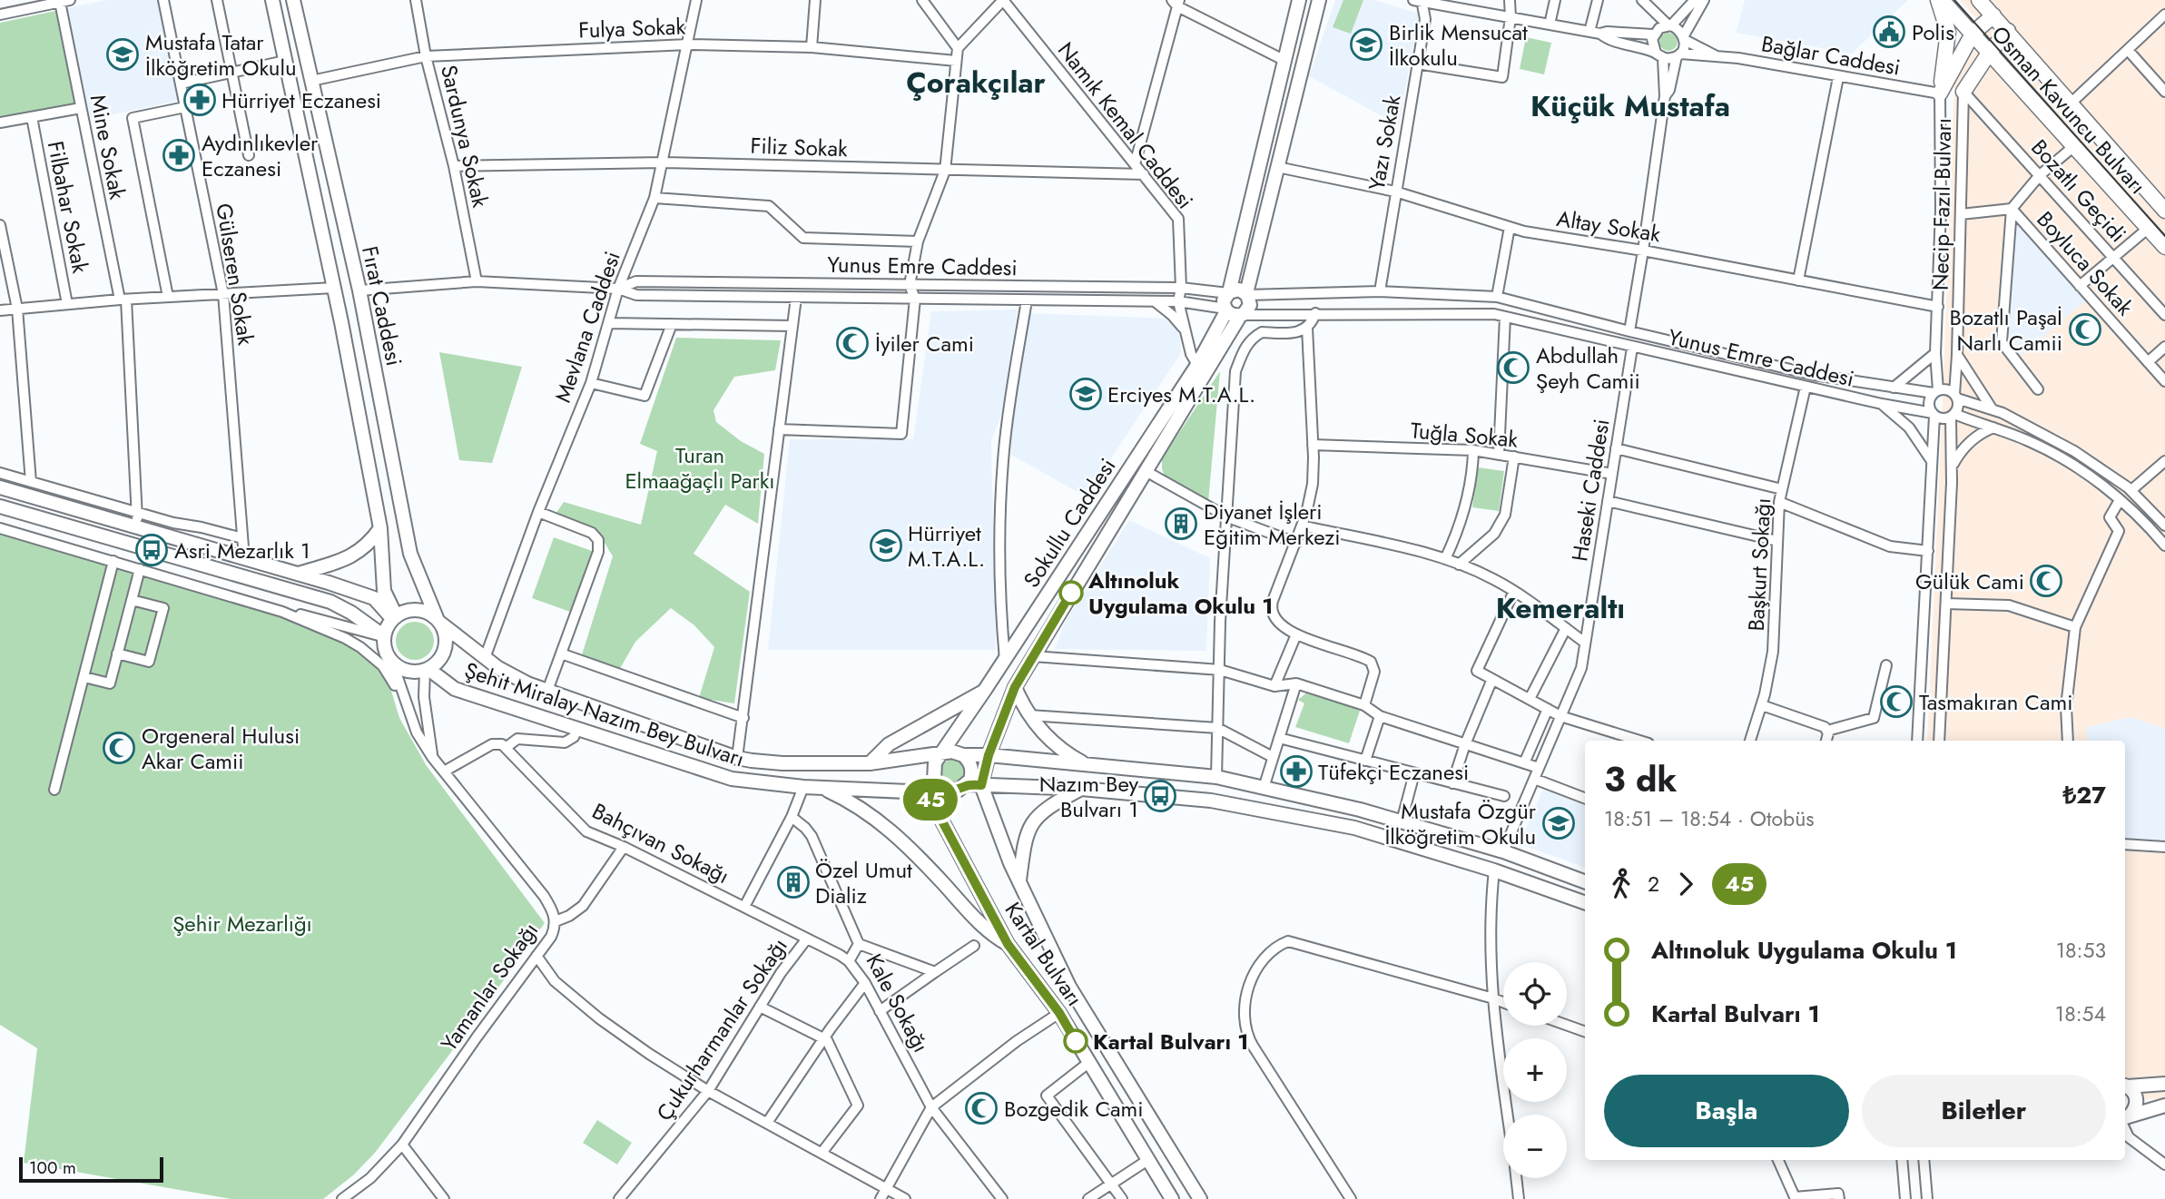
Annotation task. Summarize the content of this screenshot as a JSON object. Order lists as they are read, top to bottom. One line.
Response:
{"streets":{"highway":["Osman Kavuncu Bulvarı"],"main road":["Fırat Caddesi","Sokullu Caddesi","Şehit Miralay Nazım Bey Bulvarı","Kartal Bulvarı"],"street":["Fulya Sokak","Bağlar Caddesi","Namık Kemal Caddesi","Sardunya Sokak","Yazı Sokak","Mine Sokak","Filiz Sokak","Bozatlı Geçidi","Necip Fazıl Bulvarı","Filbahar Sokak","Altay Sokak","Boyluca Sokak","Yunus Emre Caddesi","Gülseren Sokak","Mevlana Caddesi","Tuğla Sokak","Haseki Caddesi","Başkurt Sokağı","Bahçıvan Sokağı","Yamanlar Sokağı","Kale Sokağı","Çukurharmanlar Sokağı"]},"crossings":[["Fulya Sokak","Sardunya Sokak"],["Fulya Sokak","Fırat Caddesi"],["Fulya Sokak","Mevlana Caddesi"],["Bağlar Caddesi","Necip Fazıl Bulvarı"],["Namık Kemal Caddesi","Filiz Sokak"],["Namık Kemal Caddesi","Yunus Emre Caddesi"],["Sardunya Sokak","Filiz Sokak"],["Sardunya Sokak","Yunus Emre Caddesi"],["Yazı Sokak","Altay Sokak"],["Yazı Sokak","Yunus Emre Caddesi"],["Filiz Sokak","Mevlana Caddesi"],["Bozatlı Geçidi","Necip Fazıl Bulvarı"],["Necip Fazıl Bulvarı","Altay Sokak"],["Necip Fazıl Bulvarı","Boyluca Sokak"],["Necip Fazıl Bulvarı","Yunus Emre Caddesi"],["Yunus Emre Caddesi","Fırat Caddesi"],["Yunus Emre Caddesi","Mevlana Caddesi"],["Yunus Emre Caddesi","Haseki Caddesi"],["Yunus Emre Caddesi","Sokullu Caddesi"],["Yunus Emre Caddesi","Başkurt Sokağı"],["Fırat Caddesi","Şehit Miralay Nazım Bey Bulvarı"],["Mevlana Caddesi","Şehit Miralay Nazım Bey Bulvarı"],["Tuğla Sokak","Haseki Caddesi"],["Sokullu Caddesi","Şehit Miralay Nazım Bey Bulvarı"],["Sokullu Caddesi","Kartal Bulvarı"],["Şehit Miralay Nazım Bey Bulvarı","Kartal Bulvarı"],["Bahçıvan Sokağı","Kale Sokağı"],["Bahçıvan Sokağı","Çukurharmanlar Sokağı"]],"districts":["Çorakçılar","Küçük Mustafa","Kemeraltı"],"parks":["Turan Elmaağaçlı Parkı","Şehir Mezarlığı"],"places":{"public building":["Polis"],"school or university":["Birlik Mensucat İlkokulu","Mustafa Tatar İlköğretim Okulu","Erciyes M.T.A.L.","Hürriyet M.T.A.L.","Mustafa Özgür İlköğretim Okulu"],"pharmacy":["Hürriyet Eczanesi","Aydınlıkevler Eczanesi","Tüfekçi Eczanesi"],"mosque":["Bozatlı Paşaİ Narlı Camii","İyiler Cami","Abdullah Şeyh Camii","Gülük Cami","Tasmakıran Cami","Orgeneral Hulusi Akar Camii","Bozgedik Cami"],"building":["Diyanet İşleri Eğitim Merkezi","Özel Umut Dializ"],"bus stop":["Asri Mezarlık 1","Nazım Bey Bulvarı 1"],"other":["Altınoluk Uygulama Okulu 1","Kartal Bulvarı 1"]},"lines":["bus line 45"],"scale_bar":"100 m","page":{"on_map":"45","heading":["3 dk","18:51 – 18:54 · Otobüs","₺27"],"legs":["2","45"],"list":[{"name":"Altınoluk Uygulama Okulu 1","value":"18:53"},{"name":"Kartal Bulvarı 1","value":"18:54"}],"map_buttons":["+","−"],"buttons":["Başla","Biletler"],"scale":"100 m"}}
